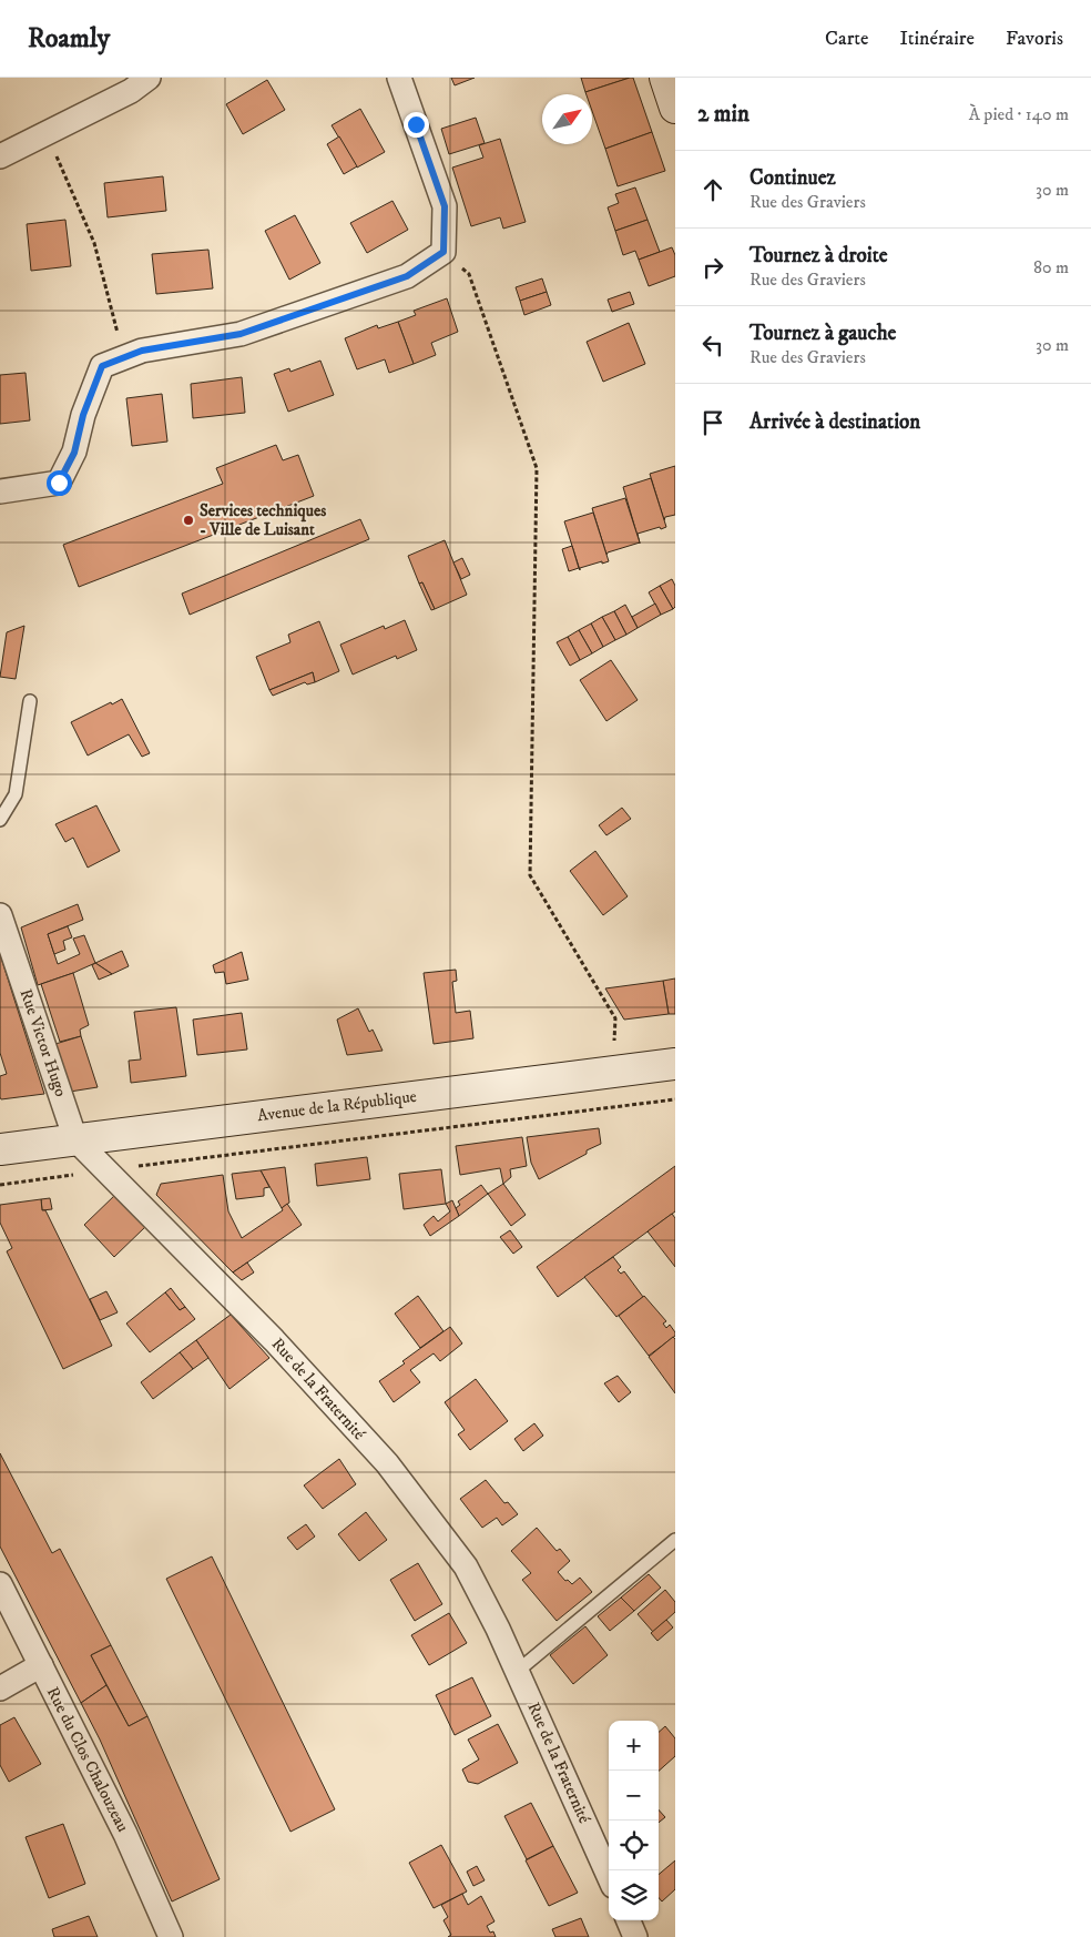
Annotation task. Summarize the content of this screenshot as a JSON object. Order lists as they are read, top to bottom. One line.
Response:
{"streets":{"main road":["Avenue de la République"],"street":["Rue Victor Hugo","Rue de la Fraternité","Rue du Clos Chalouzeau"]},"crossings":[["Rue Victor Hugo","Avenue de la République"],["Rue Victor Hugo","Rue de la Fraternité"],["Avenue de la République","Rue de la Fraternité"]],"places":["Services techniques - Ville de Luisant"],"north":"top right","page":{"header":"Roamly","nav":["Carte","Itinéraire","Favoris"],"heading":["2 min","À pied · 140 m"],"list":[["Continuez","Rue des Graviers","30 m"],["Tournez à droite","Rue des Graviers","80 m"],["Tournez à gauche","Rue des Graviers","30 m"],"Arrivée à destination"],"map_buttons":["+","−"]}}
